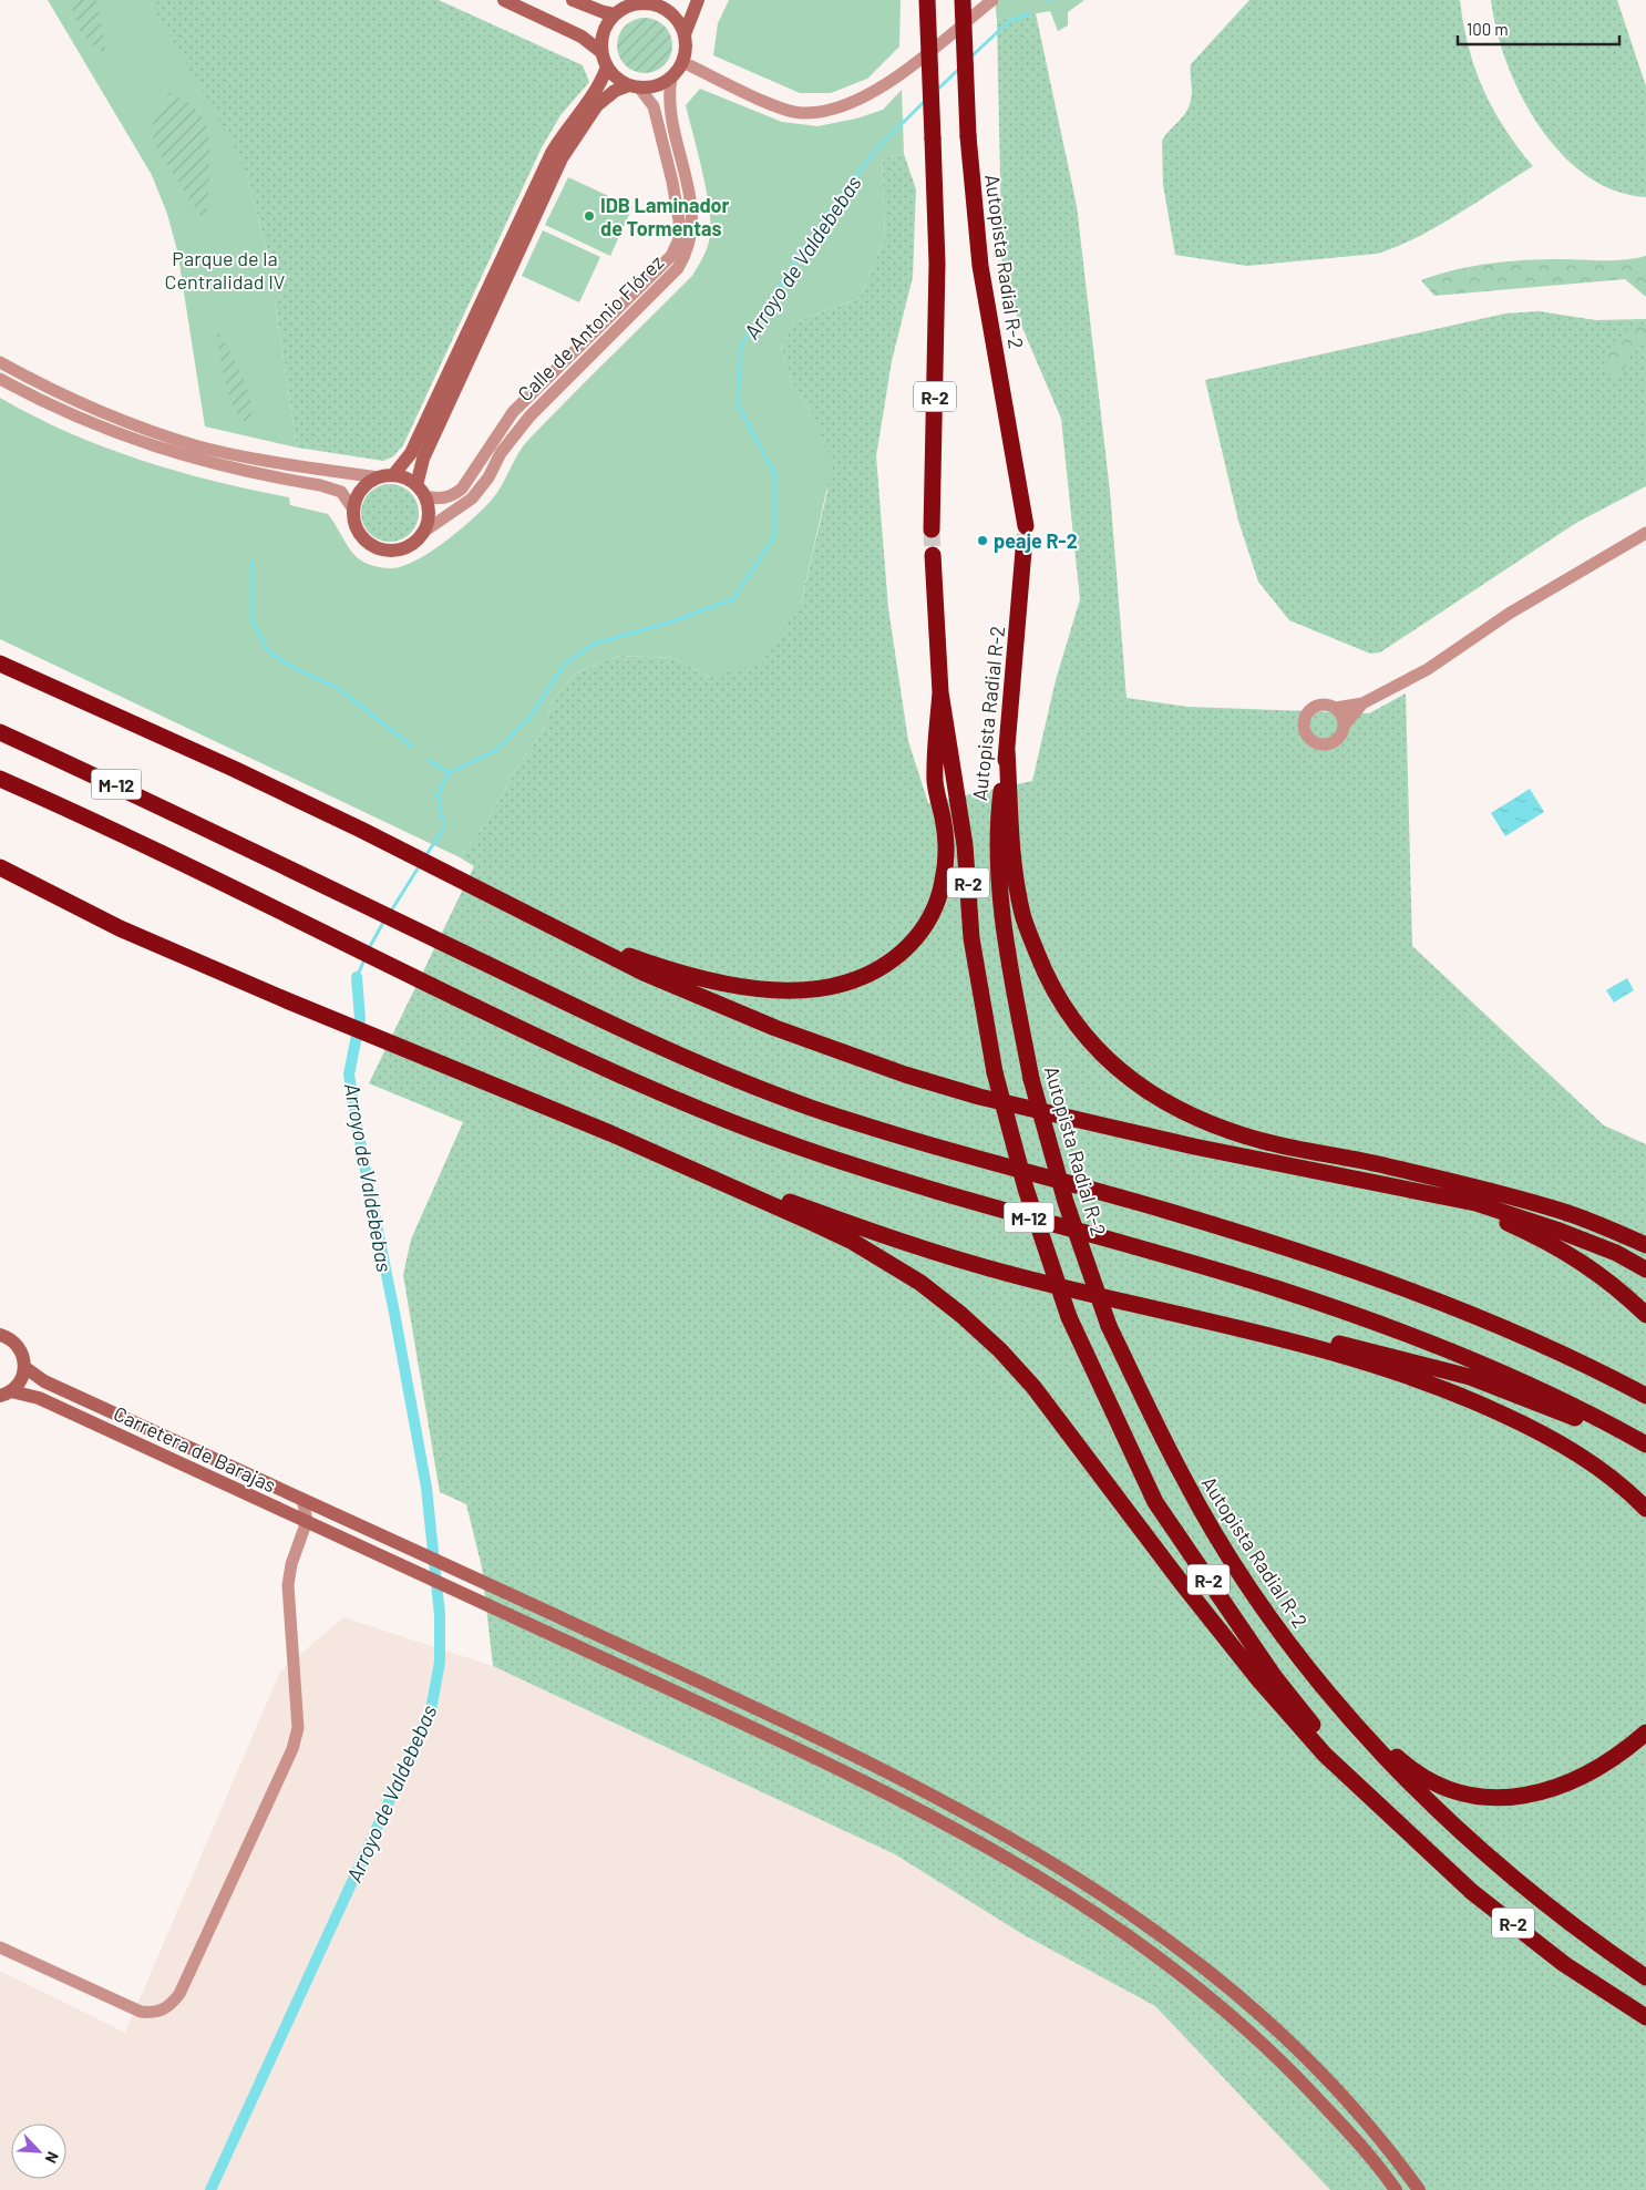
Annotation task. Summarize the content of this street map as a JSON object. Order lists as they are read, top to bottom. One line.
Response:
{"streets":{"highway":["Autopista Radial R-2","R-2","M-12"],"street":["Calle de Antonio Flórez","Carretera de Barajas"]},"crossings":[["Autopista Radial R-2","R-2"]],"water":["Arroyo de Valdebebas"],"parks":["Parque de la Centralidad IV"],"places":["IDB Laminador de Tormentas","peaje R-2"],"scale_bar":"100 m","north":"bottom right"}
